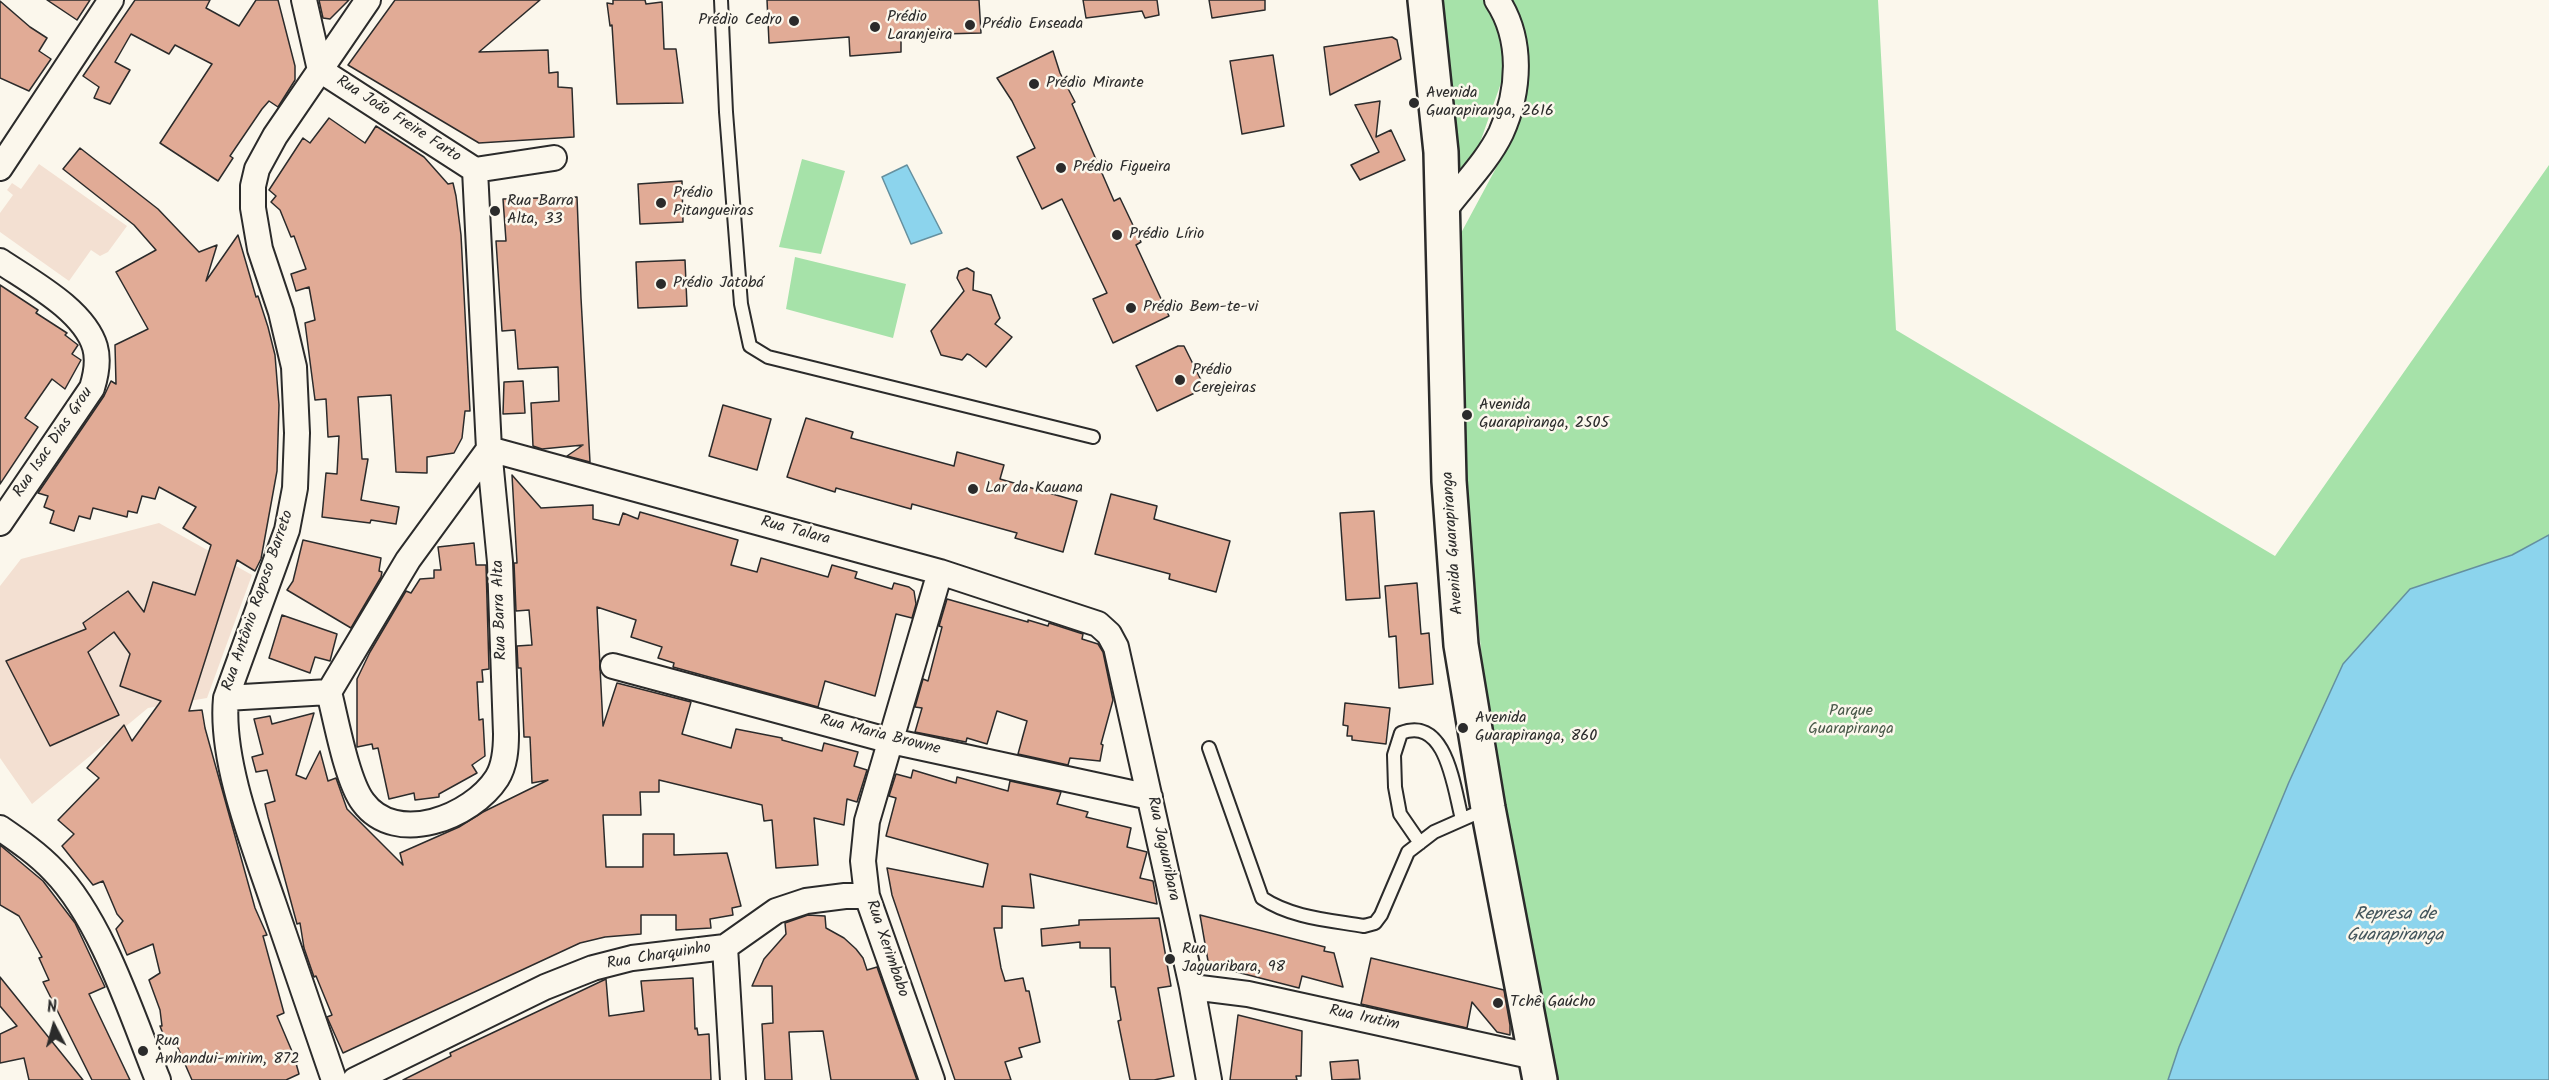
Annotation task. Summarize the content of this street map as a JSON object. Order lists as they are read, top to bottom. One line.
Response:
{"streets":{"main road":["Avenida Guarapiranga"],"street":["Rua João Freire Farto","Rua Isac Dias Grou","Rua Talara","Rua Antônio Raposo Barreto","Rua Barra Alta","Rua Maria Browne","Rua Jaguaribara","Rua Xerimbabo","Rua Charquinho","Rua Irutim"]},"crossings":[["Rua João Freire Farto","Rua Antônio Raposo Barreto"],["Rua João Freire Farto","Rua Barra Alta"],["Rua Talara","Rua Barra Alta"],["Rua Talara","Rua Jaguaribara"],["Rua Talara","Rua Xerimbabo"],["Avenida Guarapiranga","Rua Irutim"],["Rua Maria Browne","Rua Jaguaribara"],["Rua Maria Browne","Rua Xerimbabo"],["Rua Jaguaribara","Rua Irutim"],["Rua Xerimbabo","Rua Charquinho"]],"water":["Represa de Guarapiranga"],"parks":["Parque Guarapiranga"],"places":["Prédio Cedro","Prédio Enseada","Prédio Laranjeira","Prédio Mirante","Avenida Guarapiranga, 2616","Prédio Figueira","Prédio Pitangueiras","Rua Barra Alta, 33","Prédio Lírio","Prédio Jatobá","Prédio Bem-te-vi","Prédio Cerejeiras","Avenida Guarapiranga, 2505","Lar da Kauana","Avenida Guarapiranga, 860","Rua Jaguaribara, 98","Tchê Gaúcho","Rua Anhandui-mirim, 872"],"north":"top"}
